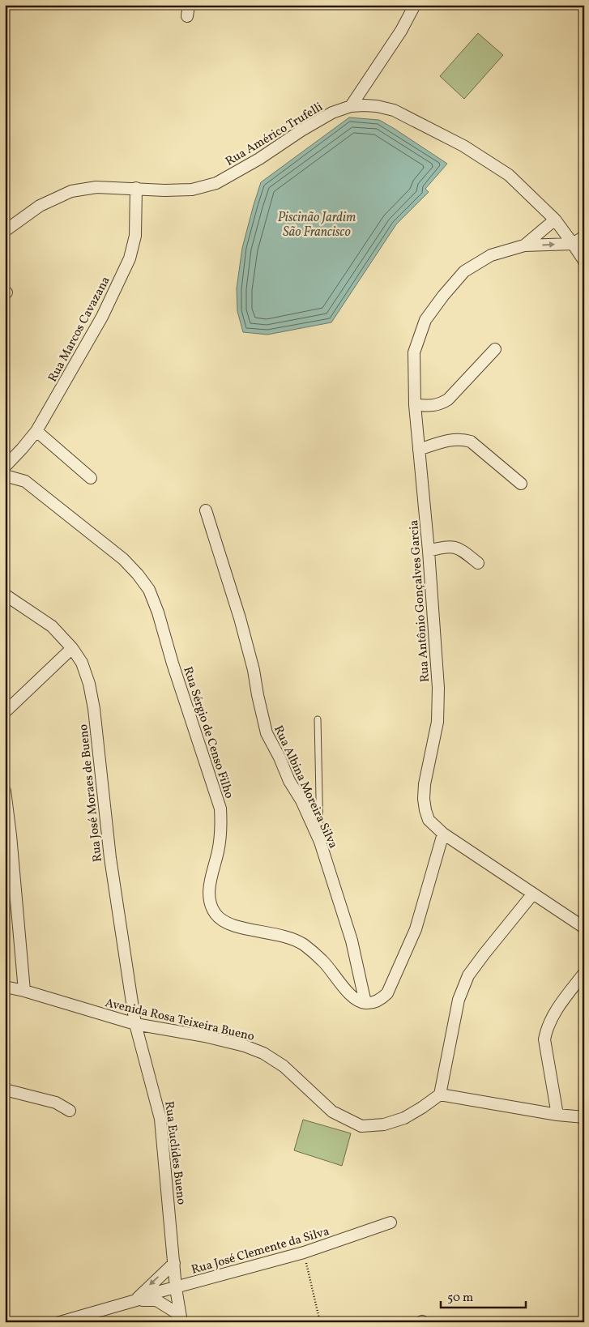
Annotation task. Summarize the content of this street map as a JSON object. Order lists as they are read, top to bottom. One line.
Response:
{"streets":{"street":["Rua Américo Trufelli","Rua Marcos Cavazana","Rua Antônio Gonçalves Garcia","Rua Sérgio de Censo Filho","Rua Albina Moreira Silva","Rua José Moraes de Bueno","Avenida Rosa Teixeira Bueno","Rua Euclídes Bueno","Rua José Clemente da Silva"]},"crossings":[["Rua Américo Trufelli","Rua Marcos Cavazana"],["Rua Américo Trufelli","Rua Antônio Gonçalves Garcia"],["Rua Sérgio de Censo Filho","Rua Albina Moreira Silva"],["Rua José Moraes de Bueno","Avenida Rosa Teixeira Bueno"],["Rua José Moraes de Bueno","Rua Euclídes Bueno"],["Avenida Rosa Teixeira Bueno","Rua Euclídes Bueno"],["Rua Euclídes Bueno","Rua José Clemente da Silva"]],"water":["Piscinão Jardim São Francisco"],"scale_bar":"50 m"}
